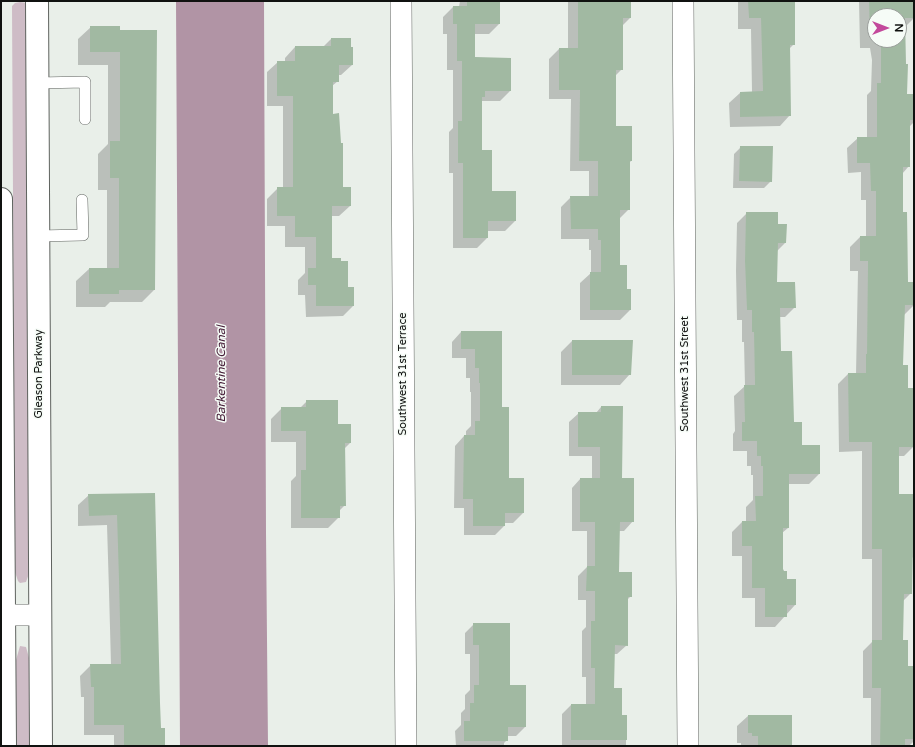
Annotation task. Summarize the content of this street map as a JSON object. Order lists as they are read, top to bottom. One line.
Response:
{"streets":{"main road":["Gleason Parkway"],"street":["Southwest 31st Terrace","Southwest 31st Street"]},"water":["Barkentine Canal"],"north":"right"}
